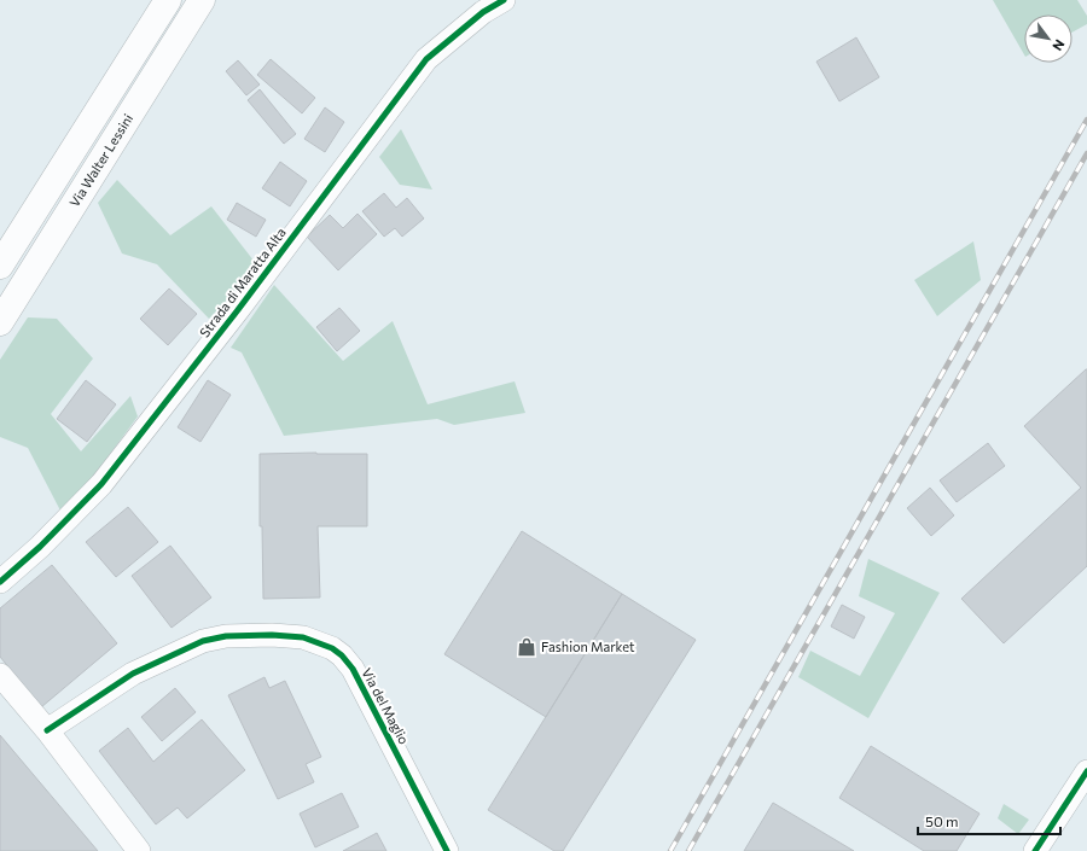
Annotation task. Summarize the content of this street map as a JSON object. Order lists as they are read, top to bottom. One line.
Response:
{"streets":{"main road":["Via Walter Lessini"],"street":["Strada di Maratta Alta","Via del Maglio"]},"places":{"shop":["Fashion Market"]},"scale_bar":"50 m","north":"bottom right"}
